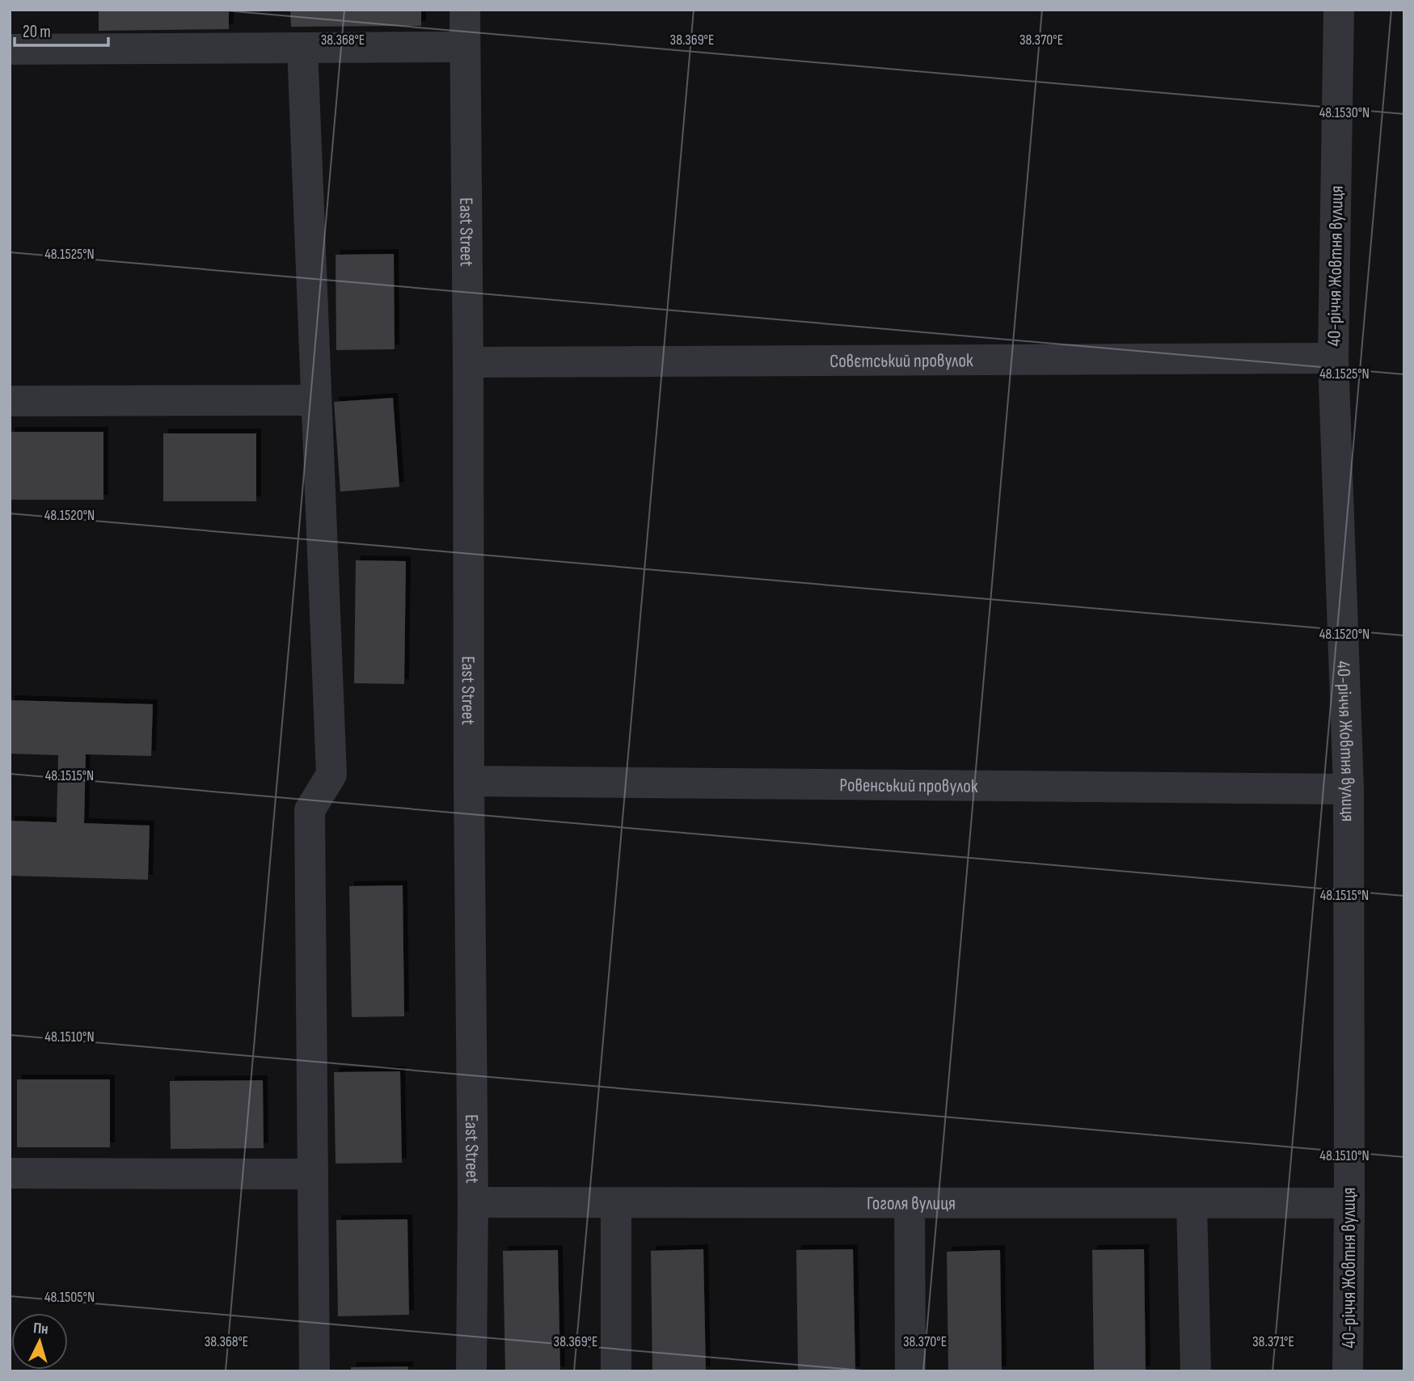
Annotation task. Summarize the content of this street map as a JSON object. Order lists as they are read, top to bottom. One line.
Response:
{"streets":{"street":["East Street","40-річчя Жовтня вулиця","Совєтський провулок","Ровенський провулок","Гоголя вулиця"]},"crossings":[["East Street","Совєтський провулок"],["East Street","Ровенський провулок"],["East Street","Гоголя вулиця"],["40-річчя Жовтня вулиця","Совєтський провулок"],["40-річчя Жовтня вулиця","Ровенський провулок"],["40-річчя Жовтня вулиця","Гоголя вулиця"]],"scale_bar":"20 m","north":"top","coordinates":["38.368°E","38.369°E","38.370°E","48.1530°N","48.1525°N","48.1520°N","48.1515°N","48.1510°N","48.1505°N","38.371°E"]}
